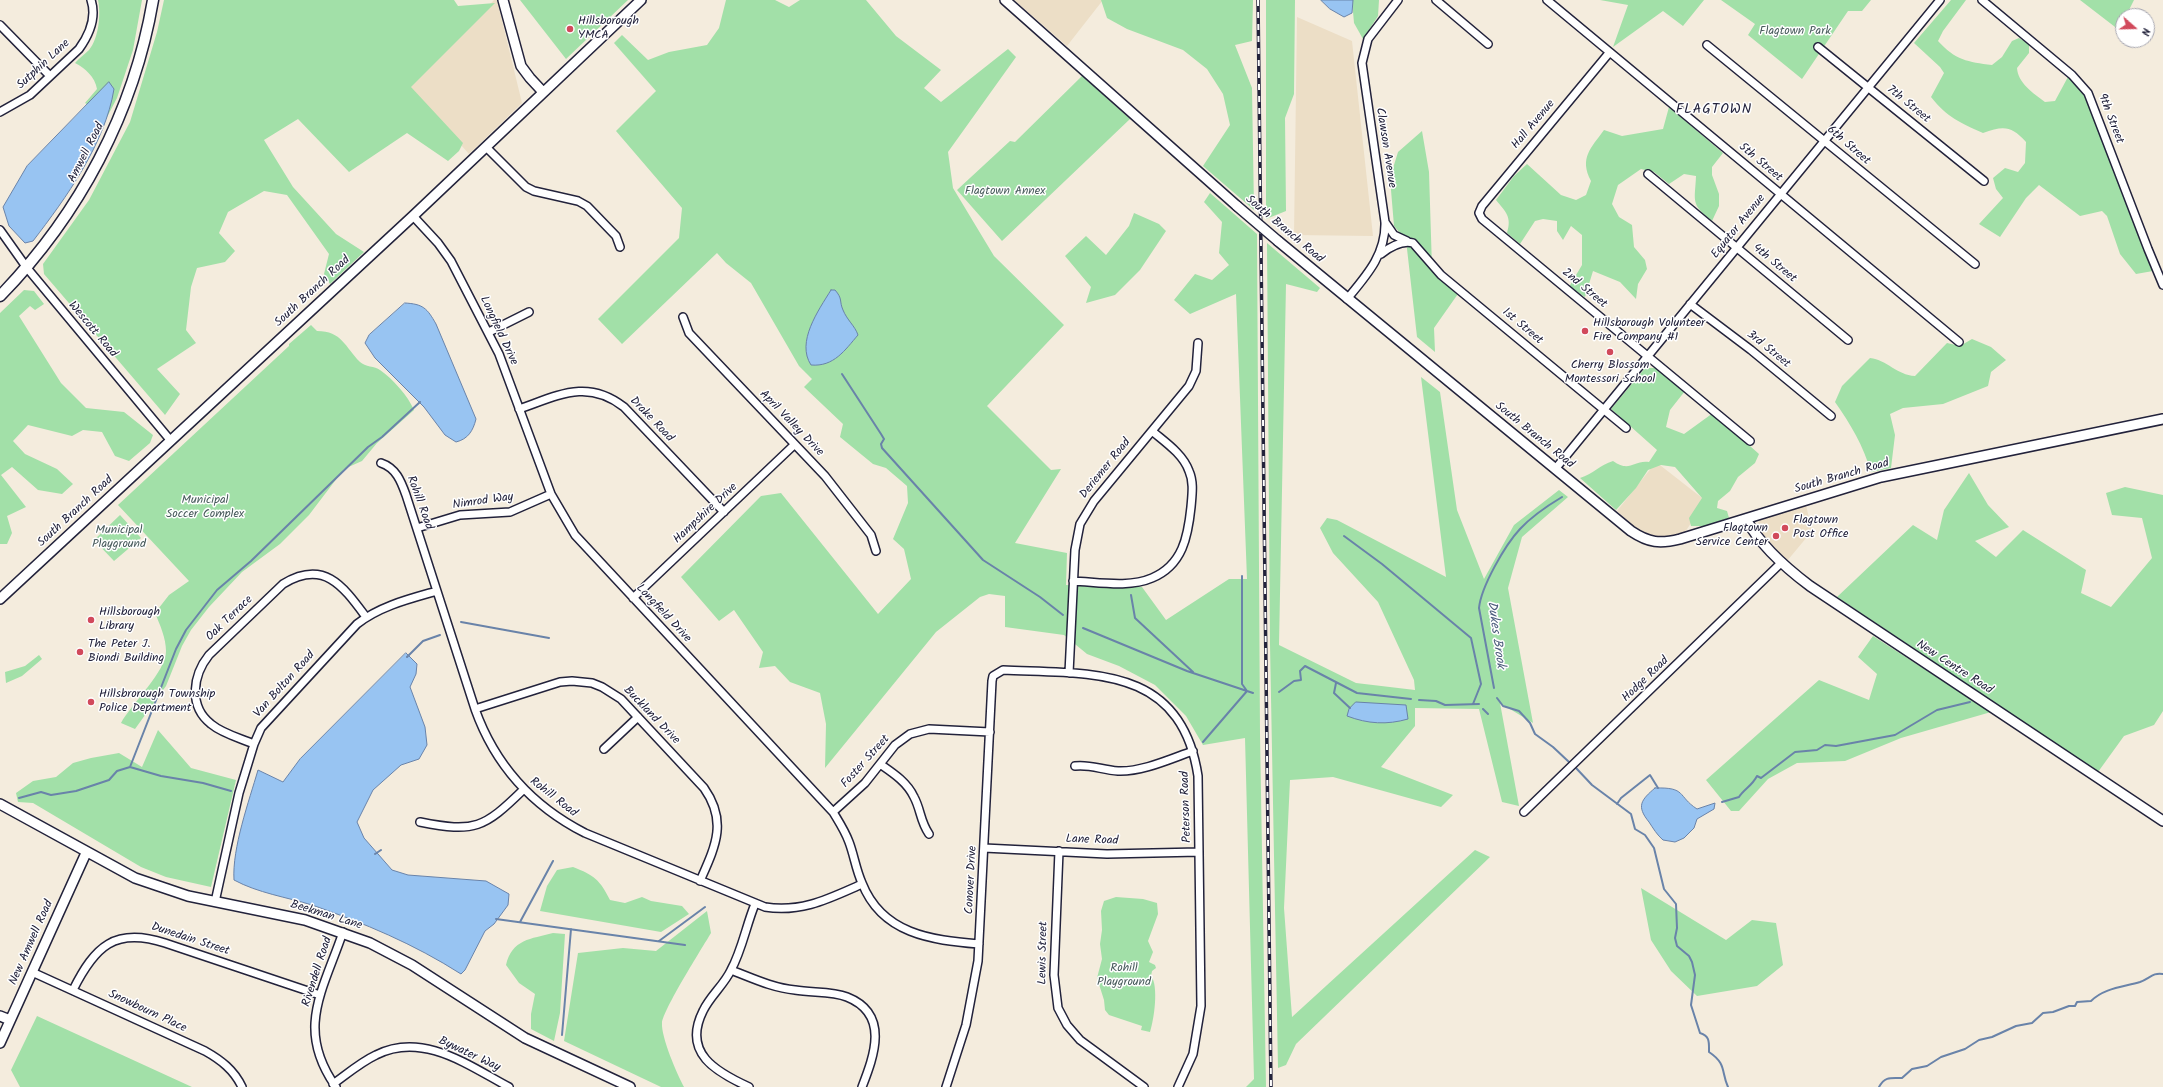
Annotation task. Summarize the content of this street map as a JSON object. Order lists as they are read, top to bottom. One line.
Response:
{"streets":{"main road":["Amwell Road"],"street":["Sutphin Lane","7th Street","9th Street","Hall Avenue","6th Street","Clawson Avenue","5th Street","Equator Avenue","South Branch Road","4th Street","2nd Street","1st Street","Wescott Road","Longfield Drive","3rd Street","Drake Road","April Valley Drive","Deriemer Road","Nimrod Way","Rohill Road","Hampshire Drive","Oak Terrace","New Centre Road","Hodge Road","Van Bolton Road","Buckland Drive","Foster Street","Peterson Road","Lane Road","Conover Drive","Beekman Lane","Dunedain Street","New Amwell Road","Lewis Street","Rivendell Road","Snowbourn Place","Bywater Way"]},"crossings":[["7th Street","Equator Avenue"],["Hall Avenue","5th Street"],["Hall Avenue","2nd Street"],["6th Street","Equator Avenue"],["Clawson Avenue","South Branch Road"],["Clawson Avenue","1st Street"],["Amwell Road","Wescott Road"],["5th Street","Equator Avenue"],["Equator Avenue","South Branch Road"],["Equator Avenue","4th Street"],["Equator Avenue","2nd Street"],["Equator Avenue","1st Street"],["Equator Avenue","3rd Street"],["South Branch Road","Wescott Road"],["South Branch Road","Longfield Drive"],["South Branch Road","New Centre Road"],["Longfield Drive","Drake Road"],["Longfield Drive","Nimrod Way"],["Longfield Drive","Rohill Road"],["Longfield Drive","Hampshire Drive"],["Longfield Drive","Foster Street"],["Longfield Drive","Conover Drive"],["Drake Road","Hampshire Drive"],["April Valley Drive","Hampshire Drive"],["Deriemer Road","Peterson Road"],["Nimrod Way","Rohill Road"],["Rohill Road","Van Bolton Road"],["Rohill Road","Buckland Drive"],["Oak Terrace","Van Bolton Road"],["New Centre Road","Hodge Road"],["Van Bolton Road","Beekman Lane"],["Foster Street","Conover Drive"],["Peterson Road","Lane Road"],["Peterson Road","Conover Drive"],["Lane Road","Conover Drive"],["Lane Road","Lewis Street"],["Beekman Lane","New Amwell Road"],["Beekman Lane","Rivendell Road"],["Dunedain Street","Rivendell Road"],["Dunedain Street","Snowbourn Place"],["New Amwell Road","Snowbourn Place"],["Rivendell Road","Bywater Way"]],"districts":["FLAGTOWN"],"water":["Dukes Brook"],"parks":["Flagtown Park","Flagtown Annex","Municipal Soccer Complex","Municipal Playground","Rohill Playground"],"places":["Hillsborough YMCA","Hillsborough Volunteer Fire Company #1","Cherry Blossom Montessori School","Flagtown Post Office","Flagtown Service Center","Hillsborough Library","The Peter J. Biondi Building","Hillsbrorough Township Police Department"],"north":"right"}
